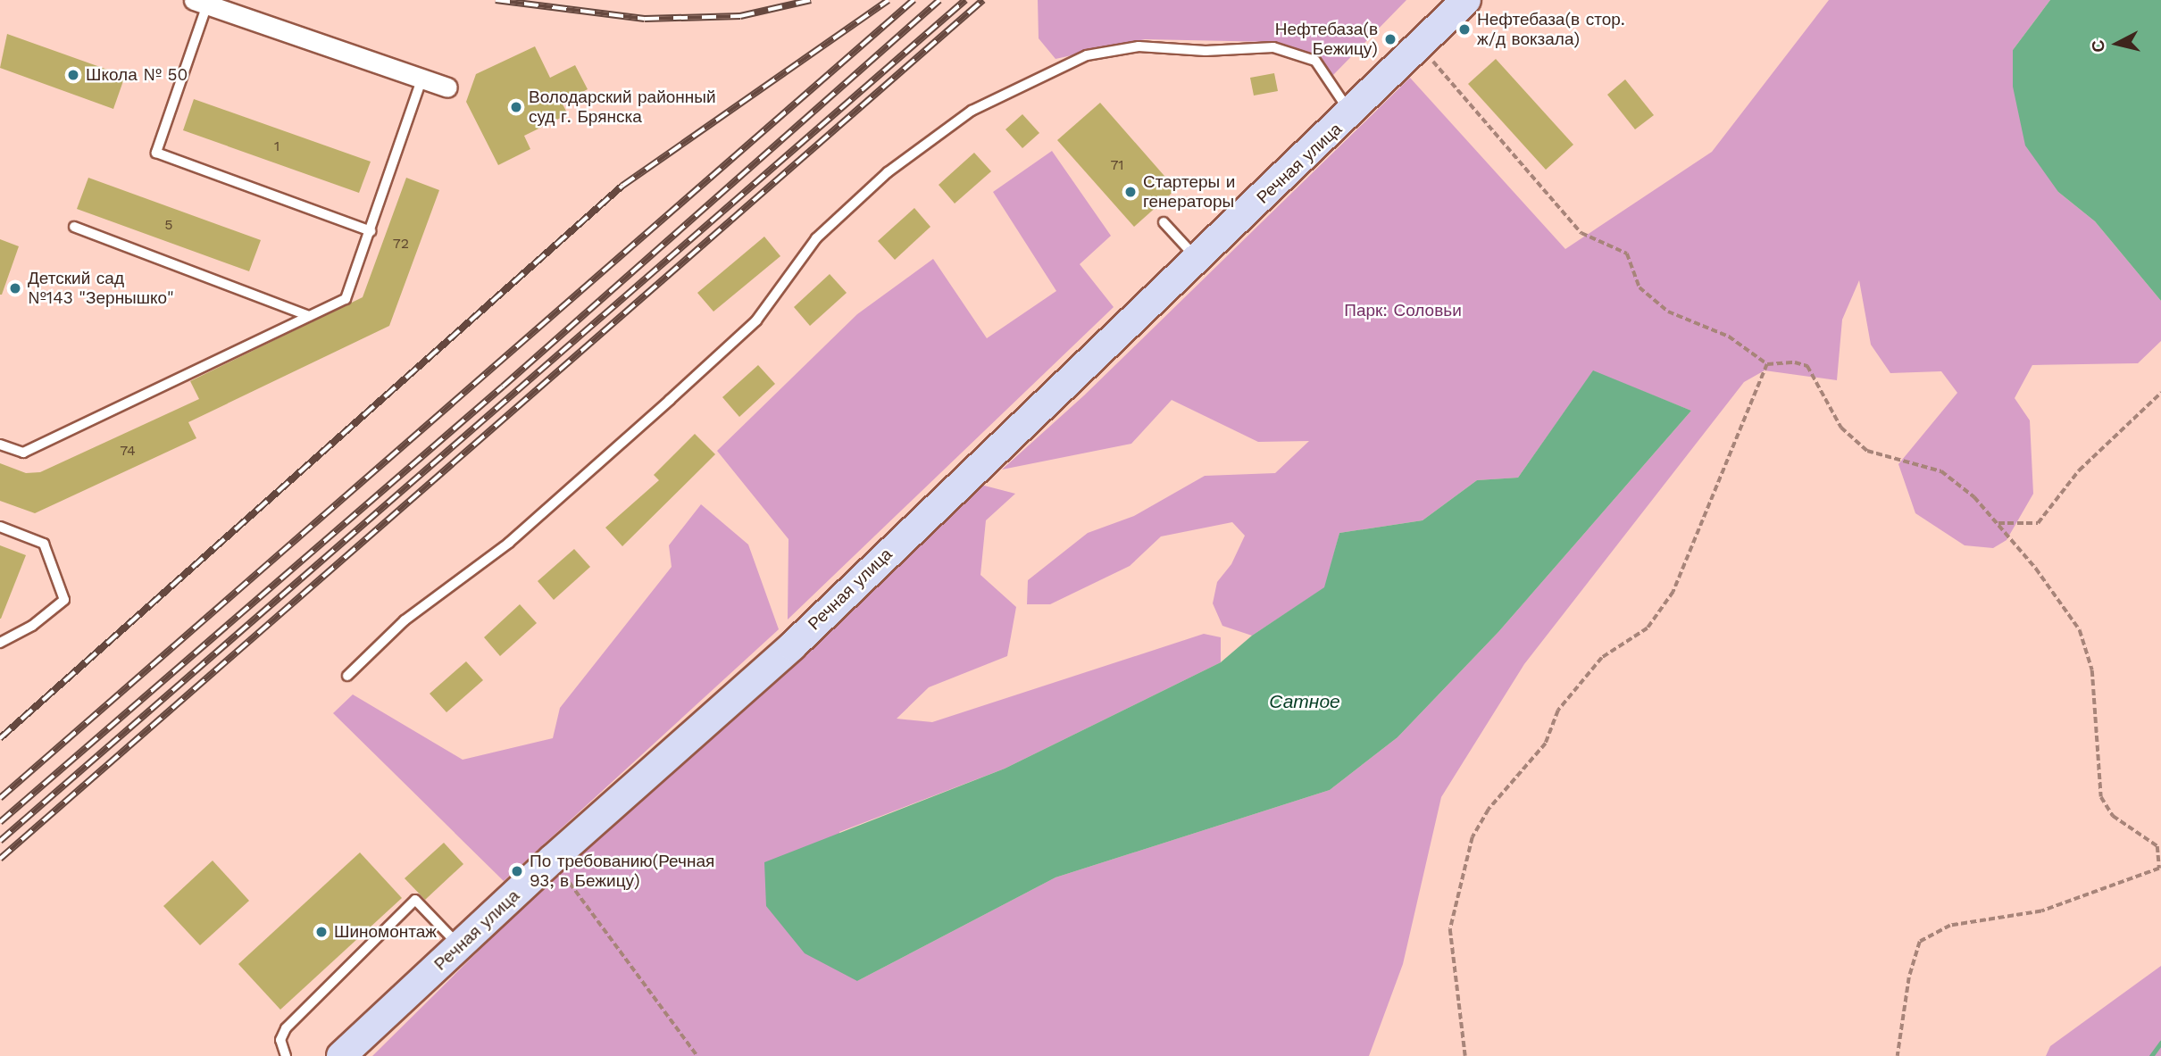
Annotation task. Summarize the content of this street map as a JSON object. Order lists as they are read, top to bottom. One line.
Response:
{"streets":{"main road":["Речная улица"]},"water":["Сатное"],"parks":["Парк: Соловьи"],"places":["Нефтебаза(в стор. ж/д вокзала)","Нефтебаза(в Бежицу)","Школа № 50","Володарский районный суд г. Брянска","Стартеры и генераторы","Детский сад №143 \"Зернышко\"","По требованию(Речная 93, в Бежицу)","Шиномонтаж"],"house_numbers":["1","71","5","72","74"],"north":"left"}
